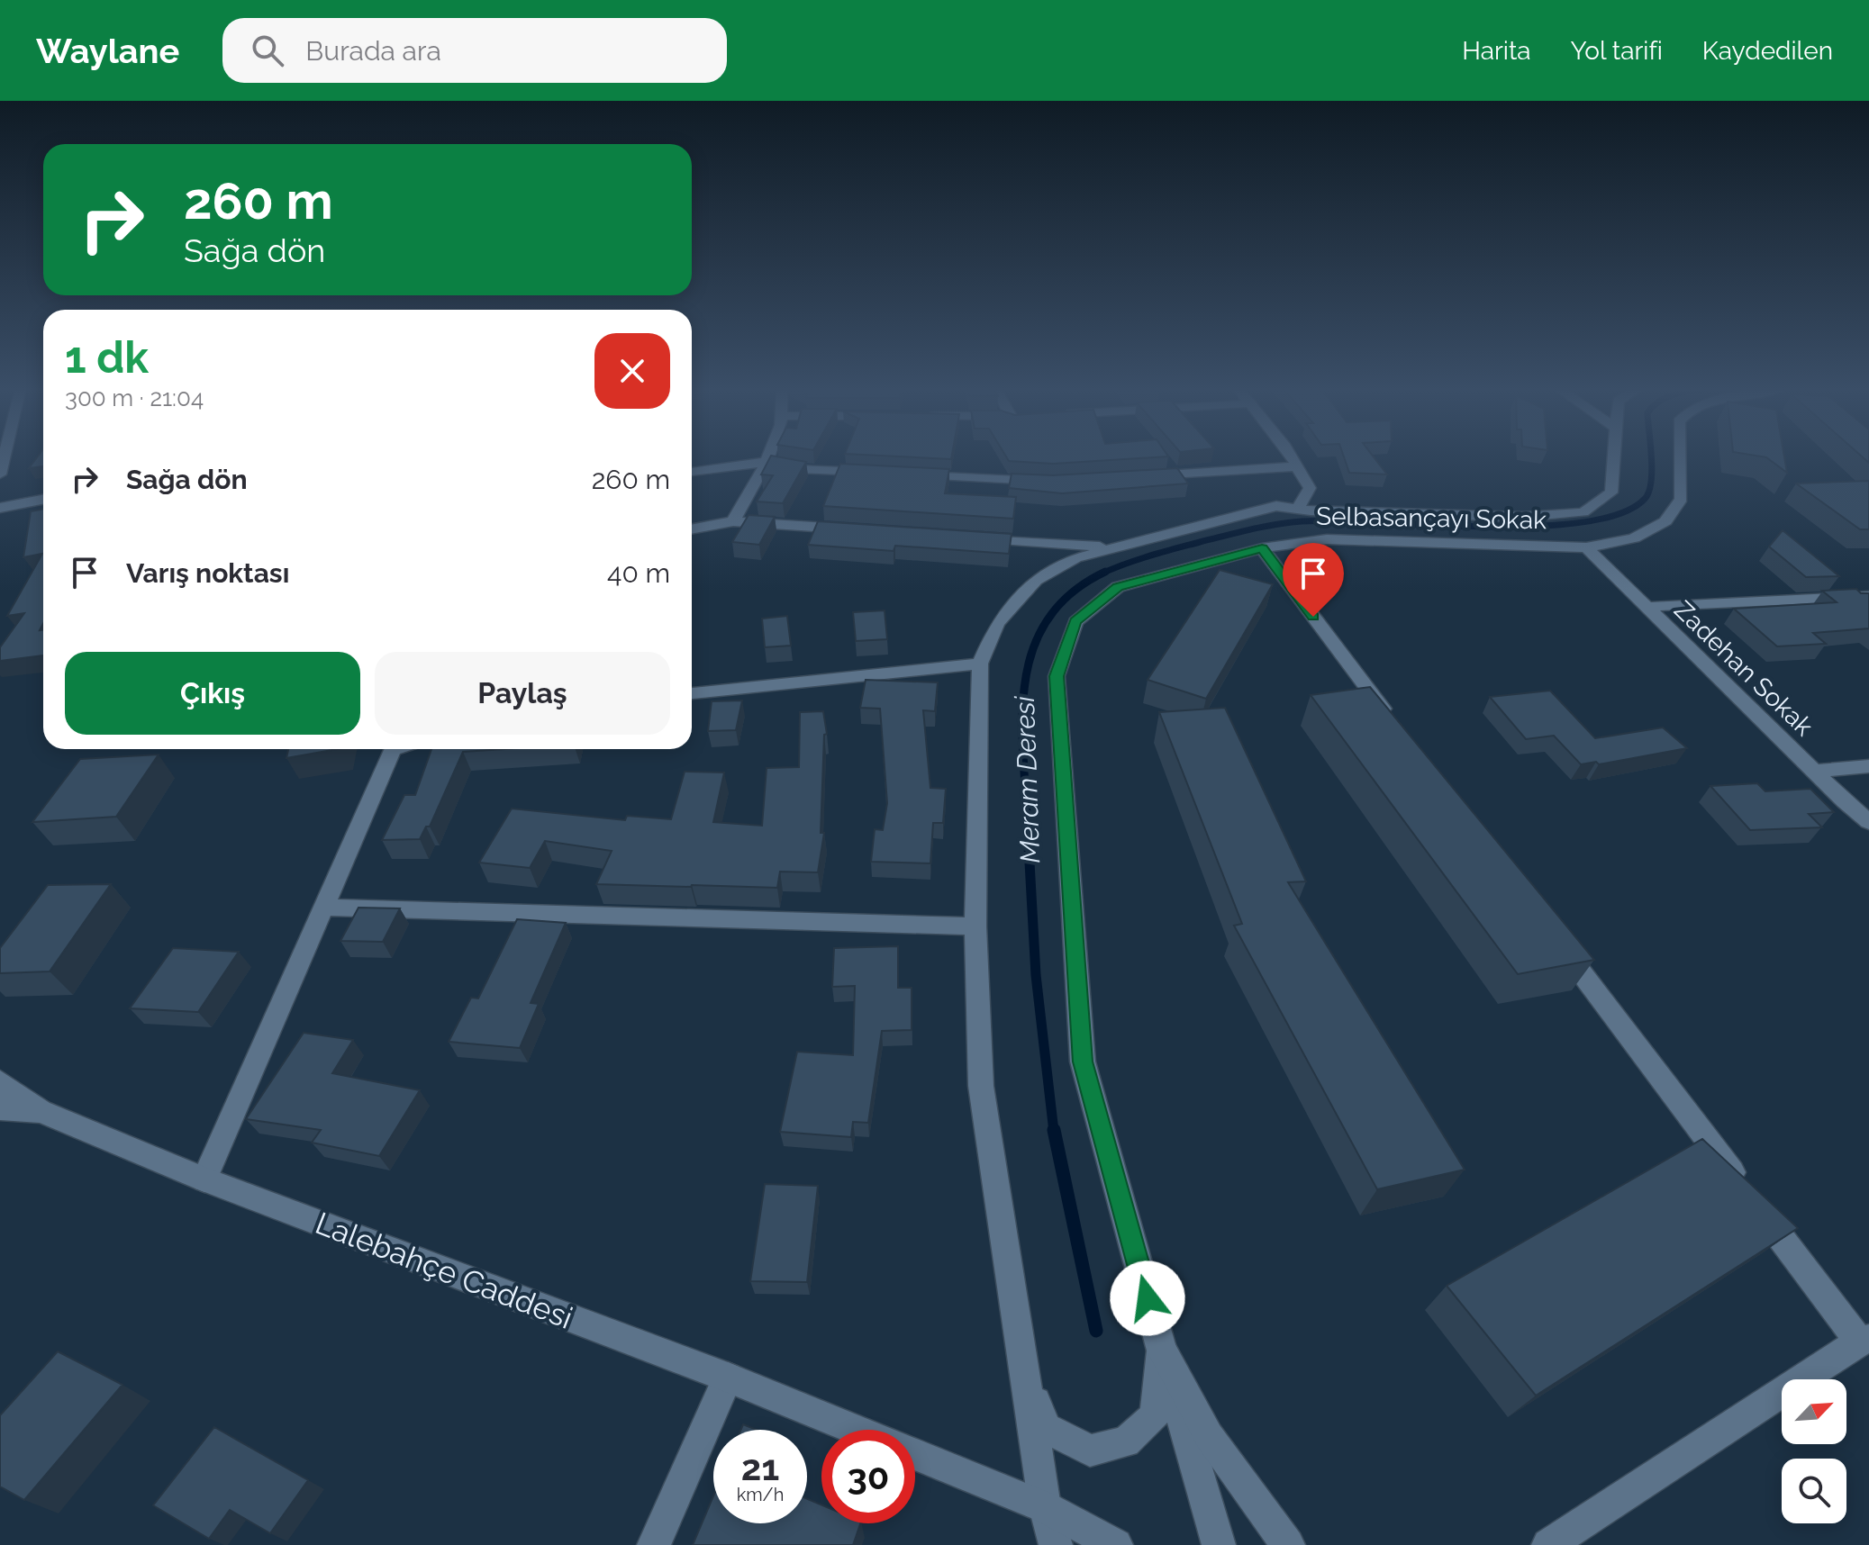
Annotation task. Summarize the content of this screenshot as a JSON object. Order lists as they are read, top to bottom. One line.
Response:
{"streets":{"street":["Selbasançayı Sokak","Zadehan Sokak","Lalebahçe Caddesi"]},"crossings":[["Selbasançayı Sokak","Zadehan Sokak"]],"water":["Meram Deresi"],"north":"top right","page":{"header":"Waylane","search":"Burada ara","nav":["Harita","Yol tarifi","Kaydedilen"],"turn":["260 m","Sağa dön"],"heading":["1 dk","300 m · 21:04"],"list":[{"name":"Sağa dön","value":"260 m"},{"name":"Varış noktası","value":"40 m"}],"buttons":["Çıkış","Paylaş"],"speed":"21 km/h","limit":"30"}}
